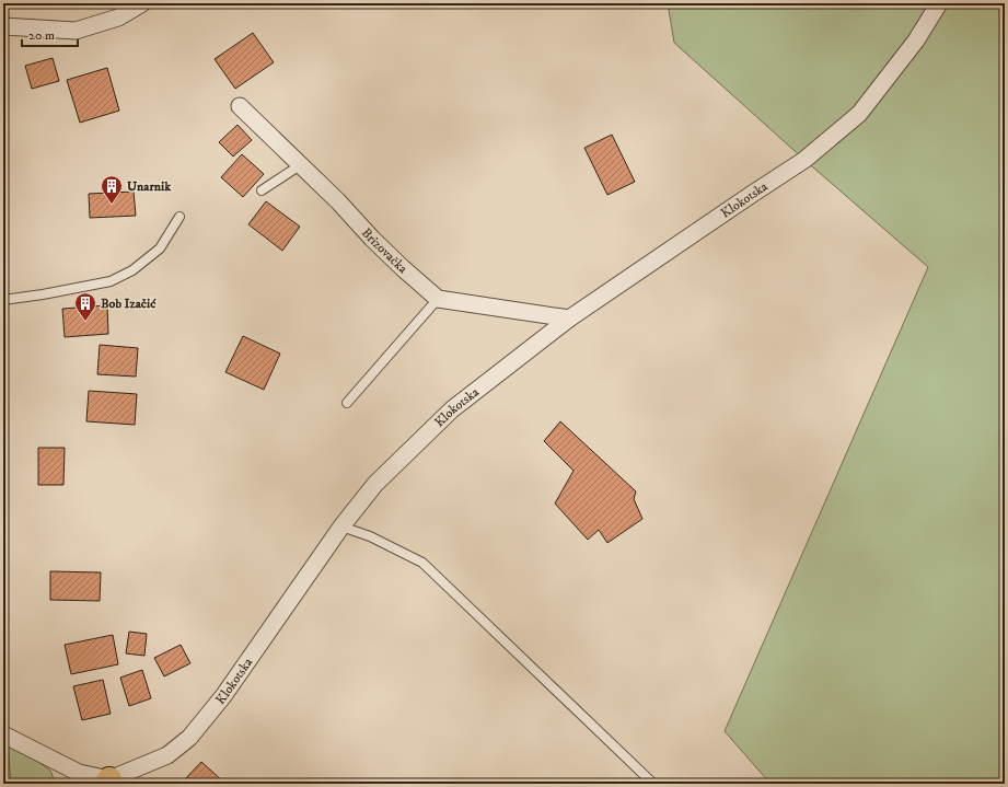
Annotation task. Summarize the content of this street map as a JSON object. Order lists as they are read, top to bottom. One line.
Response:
{"streets":{"street":["Klokotska","Brizovačka"]},"places":{"building":["Unarnik","Bob Izačić"]},"scale_bar":"20 m"}
